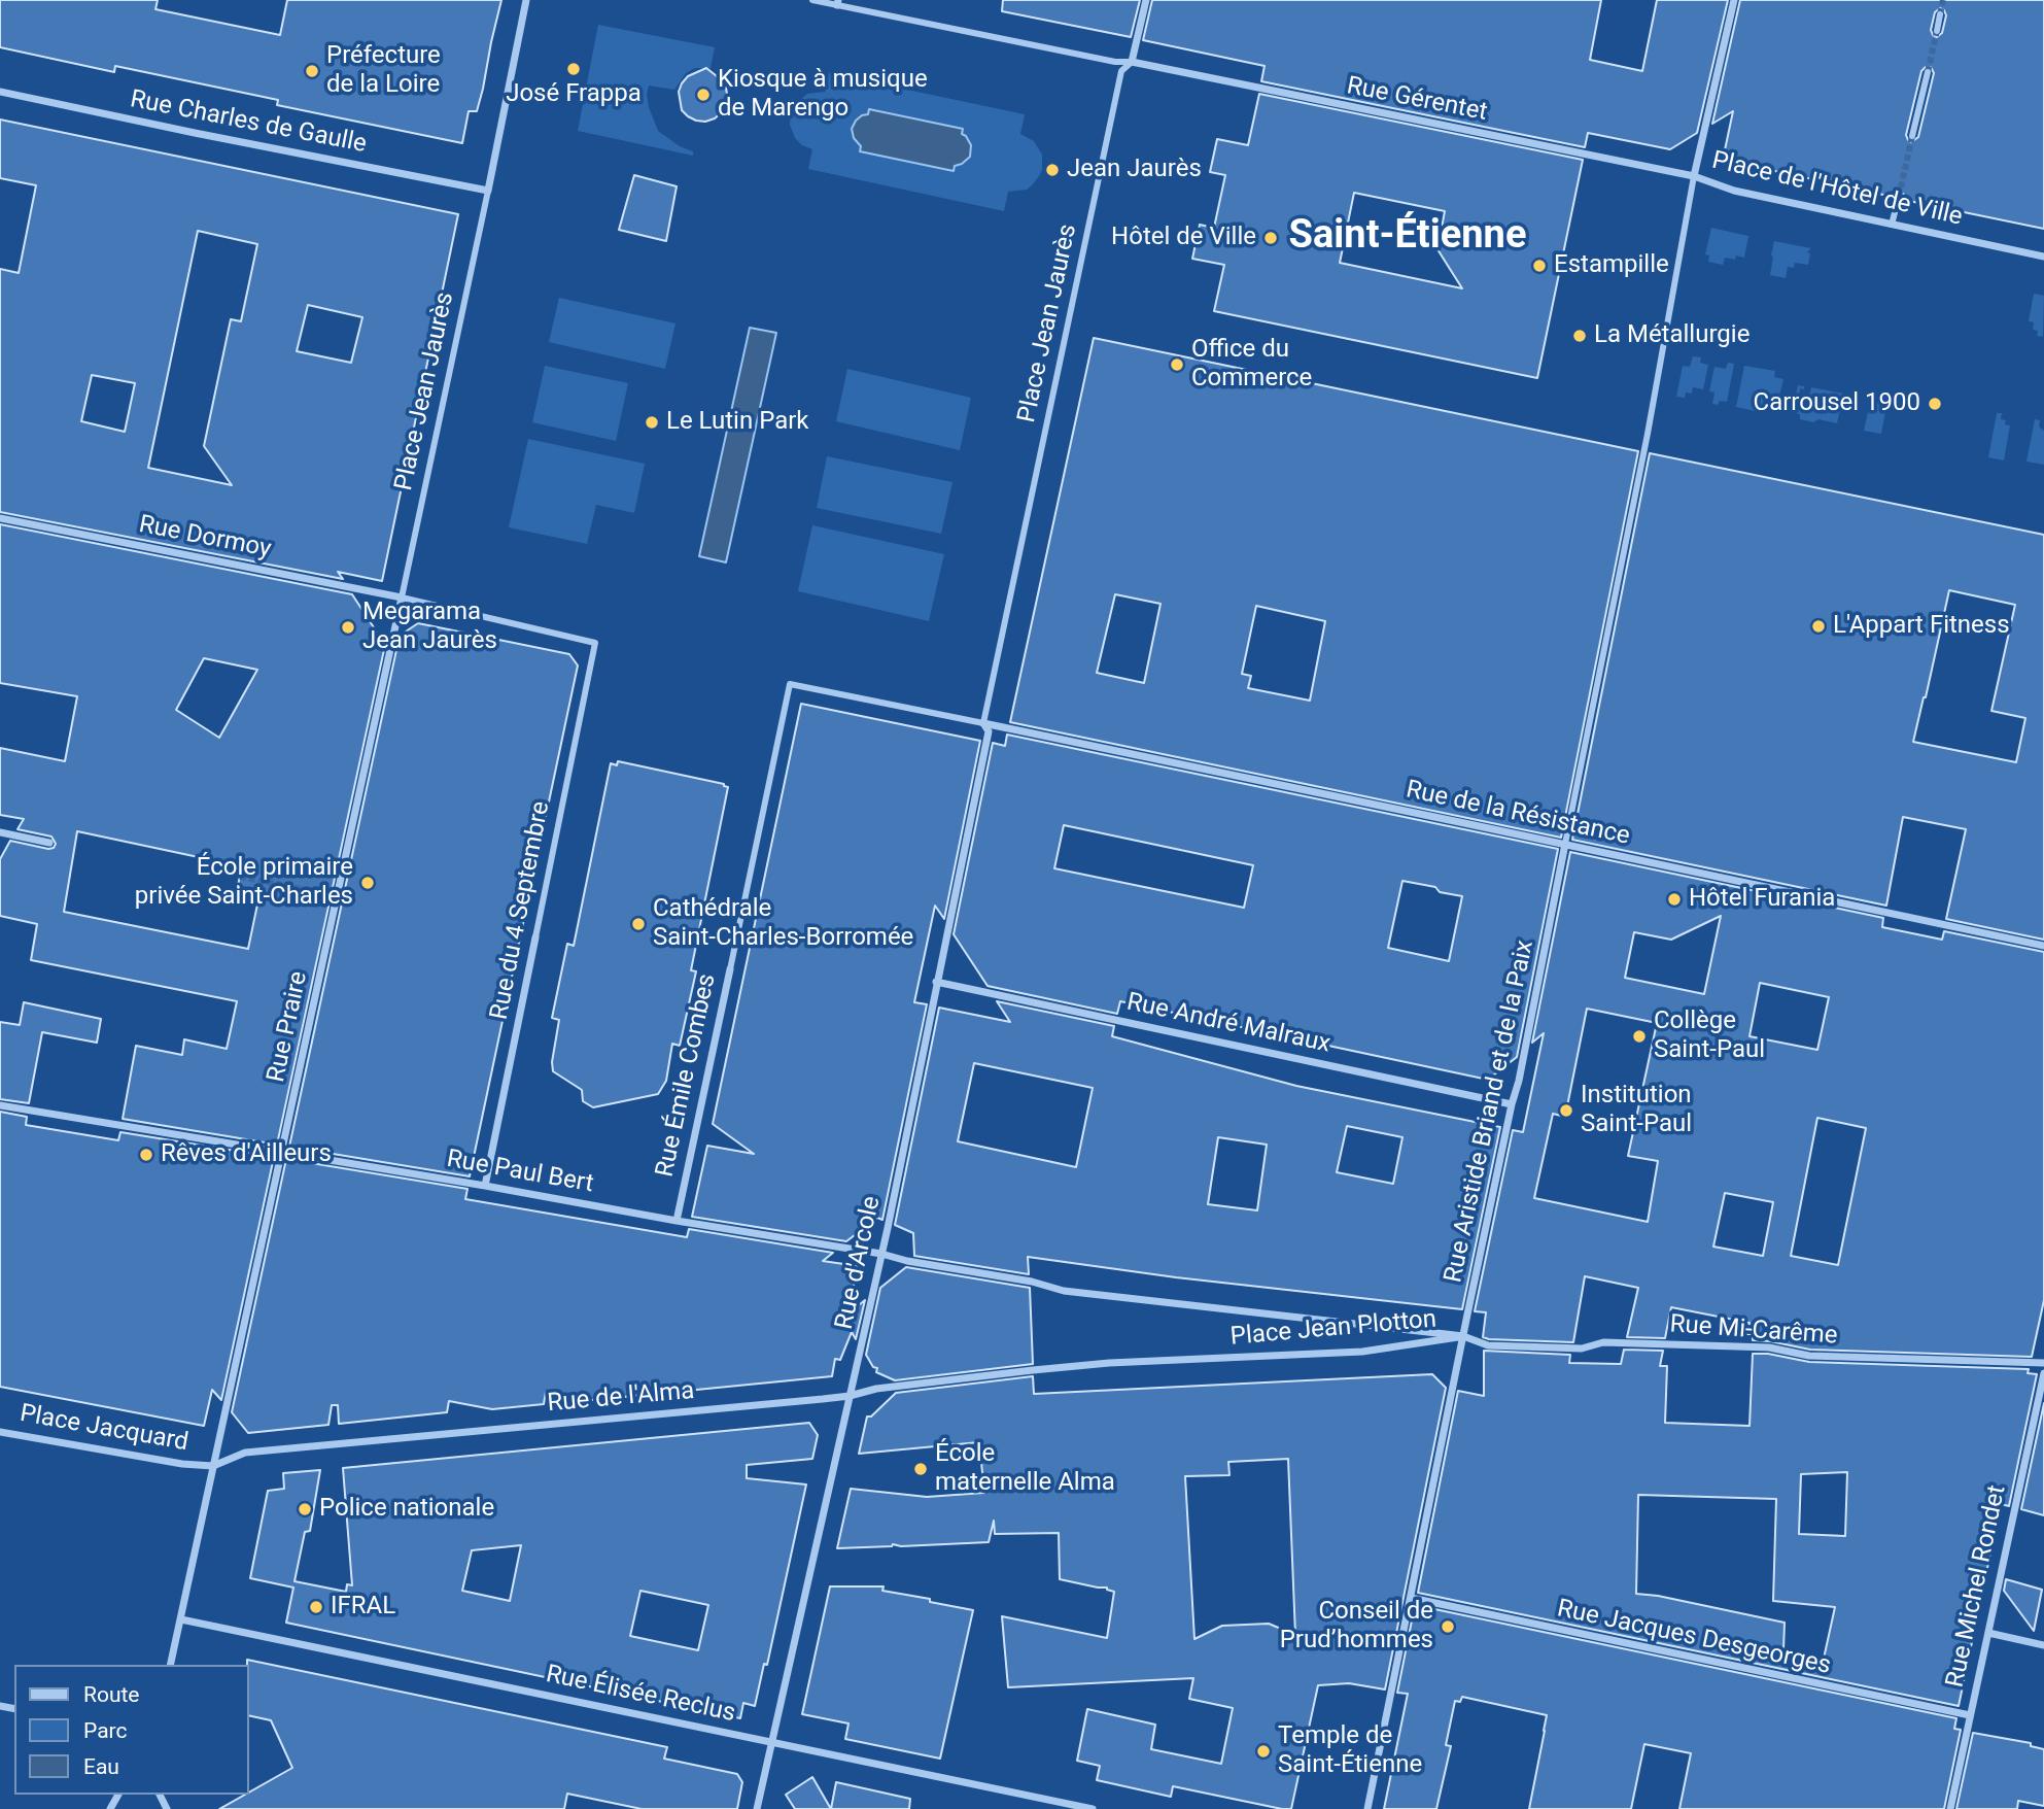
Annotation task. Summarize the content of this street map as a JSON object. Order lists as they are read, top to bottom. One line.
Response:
{"streets":{"street":["Rue Gérentet","Rue Charles de Gaulle","Place de l'Hôtel de Ville","Place Jean Jaurès","Rue Dormoy","Rue de la Résistance","Rue du 4 Septembre","Rue André Malraux","Rue Praire","Rue Émile Combes","Rue Aristide Briand et de la Paix","Rue Paul Bert","Rue d'Arcole","Place Jean Plotton","Rue Mi-Carême","Rue de l'Alma","Place Jacquard","Rue Michel Rondet","Rue Jacques Desgeorges","Rue Élisée Reclus"]},"crossings":[["Rue Gérentet","Place de l'Hôtel de Ville"],["Rue Gérentet","Place Jean Jaurès"],["Rue Charles de Gaulle","Place Jean Jaurès"],["Place de l'Hôtel de Ville","Rue Aristide Briand et de la Paix"],["Place Jean Jaurès","Rue Dormoy"],["Place Jean Jaurès","Rue de la Résistance"],["Place Jean Jaurès","Rue du 4 Septembre"],["Place Jean Jaurès","Rue Praire"],["Place Jean Jaurès","Rue Émile Combes"],["Place Jean Jaurès","Rue d'Arcole"],["Rue Dormoy","Rue du 4 Septembre"],["Rue Dormoy","Rue Praire"],["Rue de la Résistance","Rue Émile Combes"],["Rue de la Résistance","Rue Aristide Briand et de la Paix"],["Rue de la Résistance","Rue d'Arcole"],["Rue du 4 Septembre","Rue Praire"],["Rue du 4 Septembre","Rue Paul Bert"],["Rue André Malraux","Rue Aristide Briand et de la Paix"],["Rue André Malraux","Rue d'Arcole"],["Rue Praire","Rue Paul Bert"],["Rue Praire","Rue de l'Alma"],["Rue Praire","Place Jacquard"],["Rue Émile Combes","Rue Paul Bert"],["Rue Émile Combes","Rue d'Arcole"],["Rue Aristide Briand et de la Paix","Place Jean Plotton"],["Rue Aristide Briand et de la Paix","Rue Mi-Carême"],["Rue Aristide Briand et de la Paix","Rue Jacques Desgeorges"],["Rue Paul Bert","Rue d'Arcole"],["Rue Paul Bert","Place Jean Plotton"],["Rue d'Arcole","Rue de l'Alma"],["Rue d'Arcole","Rue Élisée Reclus"],["Place Jean Plotton","Rue Mi-Carême"],["Place Jean Plotton","Rue de l'Alma"],["Rue de l'Alma","Place Jacquard"],["Place Jacquard","Rue Élisée Reclus"],["Rue Michel Rondet","Rue Jacques Desgeorges"]],"districts":["Saint-Étienne"],"places":["José Frappa","Préfecture de la Loire","Kiosque à musique de Marengo","Jean Jaurès","Hôtel de Ville","Estampille","La Métallurgie","Office du Commerce","Carrousel 1900","Le Lutin Park","L'Appart Fitness","Megarama Jean Jaurès","École primaire privée Saint-Charles","Hôtel Furania","Cathédrale Saint-Charles-Borromée","Collège Saint-Paul","Institution Saint-Paul","Rêves d'Ailleurs","École maternelle Alma","Police nationale","IFRAL","Conseil de Prud’hommes","Temple de Saint-Étienne"],"legend":["Route","Parc","Eau"]}
